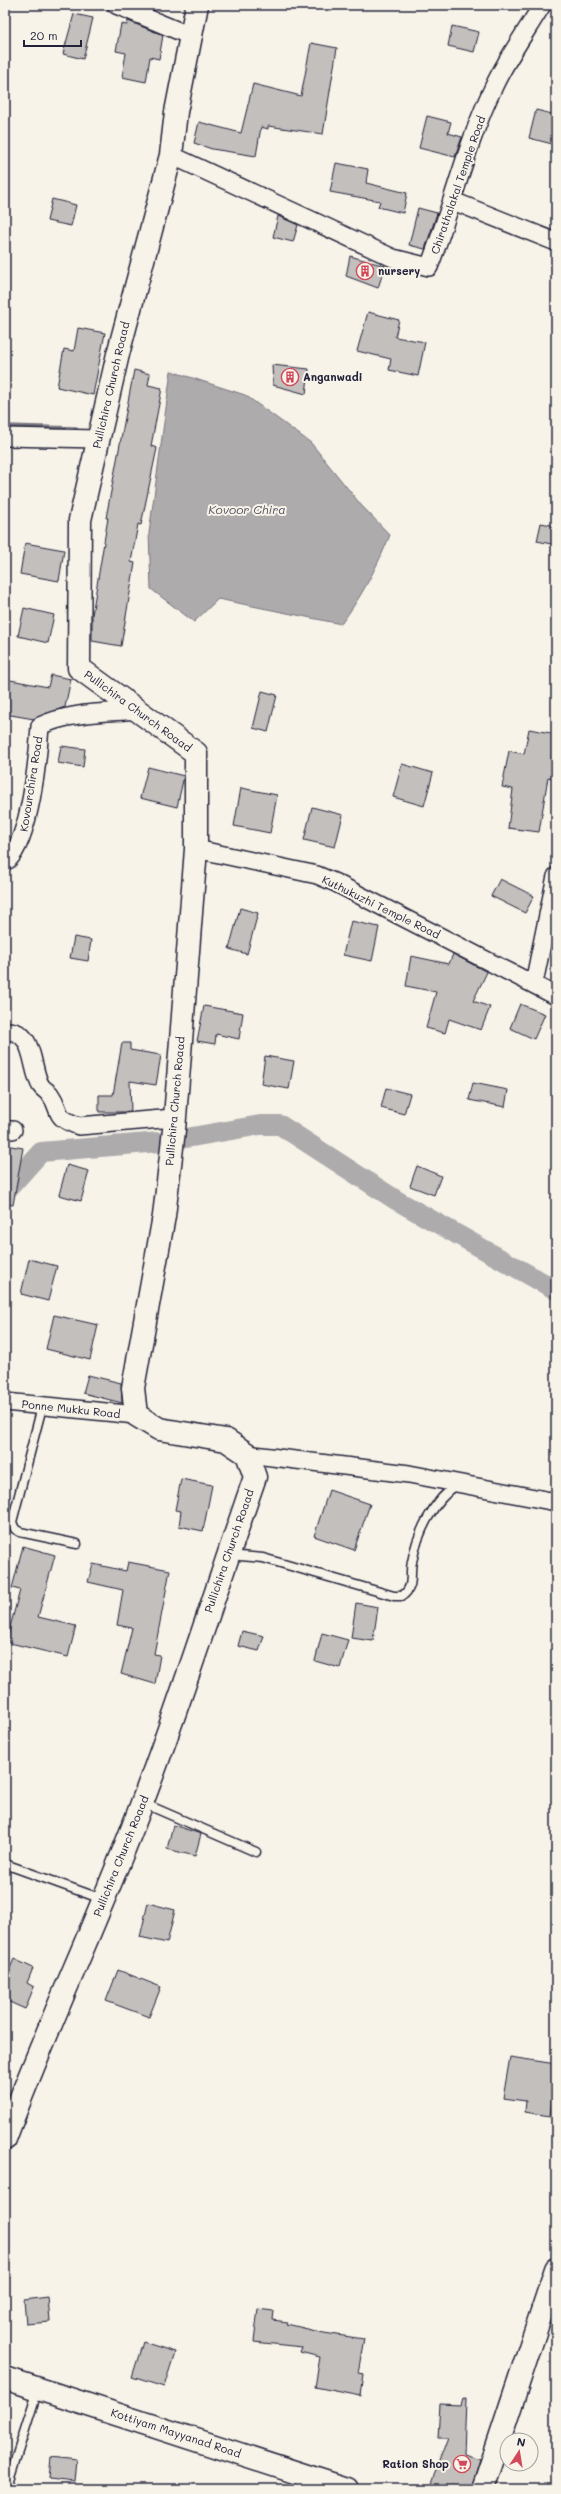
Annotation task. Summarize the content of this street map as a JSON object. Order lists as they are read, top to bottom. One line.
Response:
{"streets":{"main road":["Pullichira Church Roaad","Kottiyam Mayyanad Road"],"street":["Chirathalakal Temple Road","Kovourchira Road","Kuthukuzhi Temple Road","Ponne Mukku Road"]},"crossings":[["Chirathalakal Temple Road","Pullichira Church Roaad"],["Pullichira Church Roaad","Kovourchira Road"],["Pullichira Church Roaad","Kuthukuzhi Temple Road"],["Pullichira Church Roaad","Ponne Mukku Road"]],"water":["Kovoor Chira"],"places":{"building":["nursery","Anganwadi"],"supermarket":["Ration Shop"]},"scale_bar":"20 m","north":"top"}
